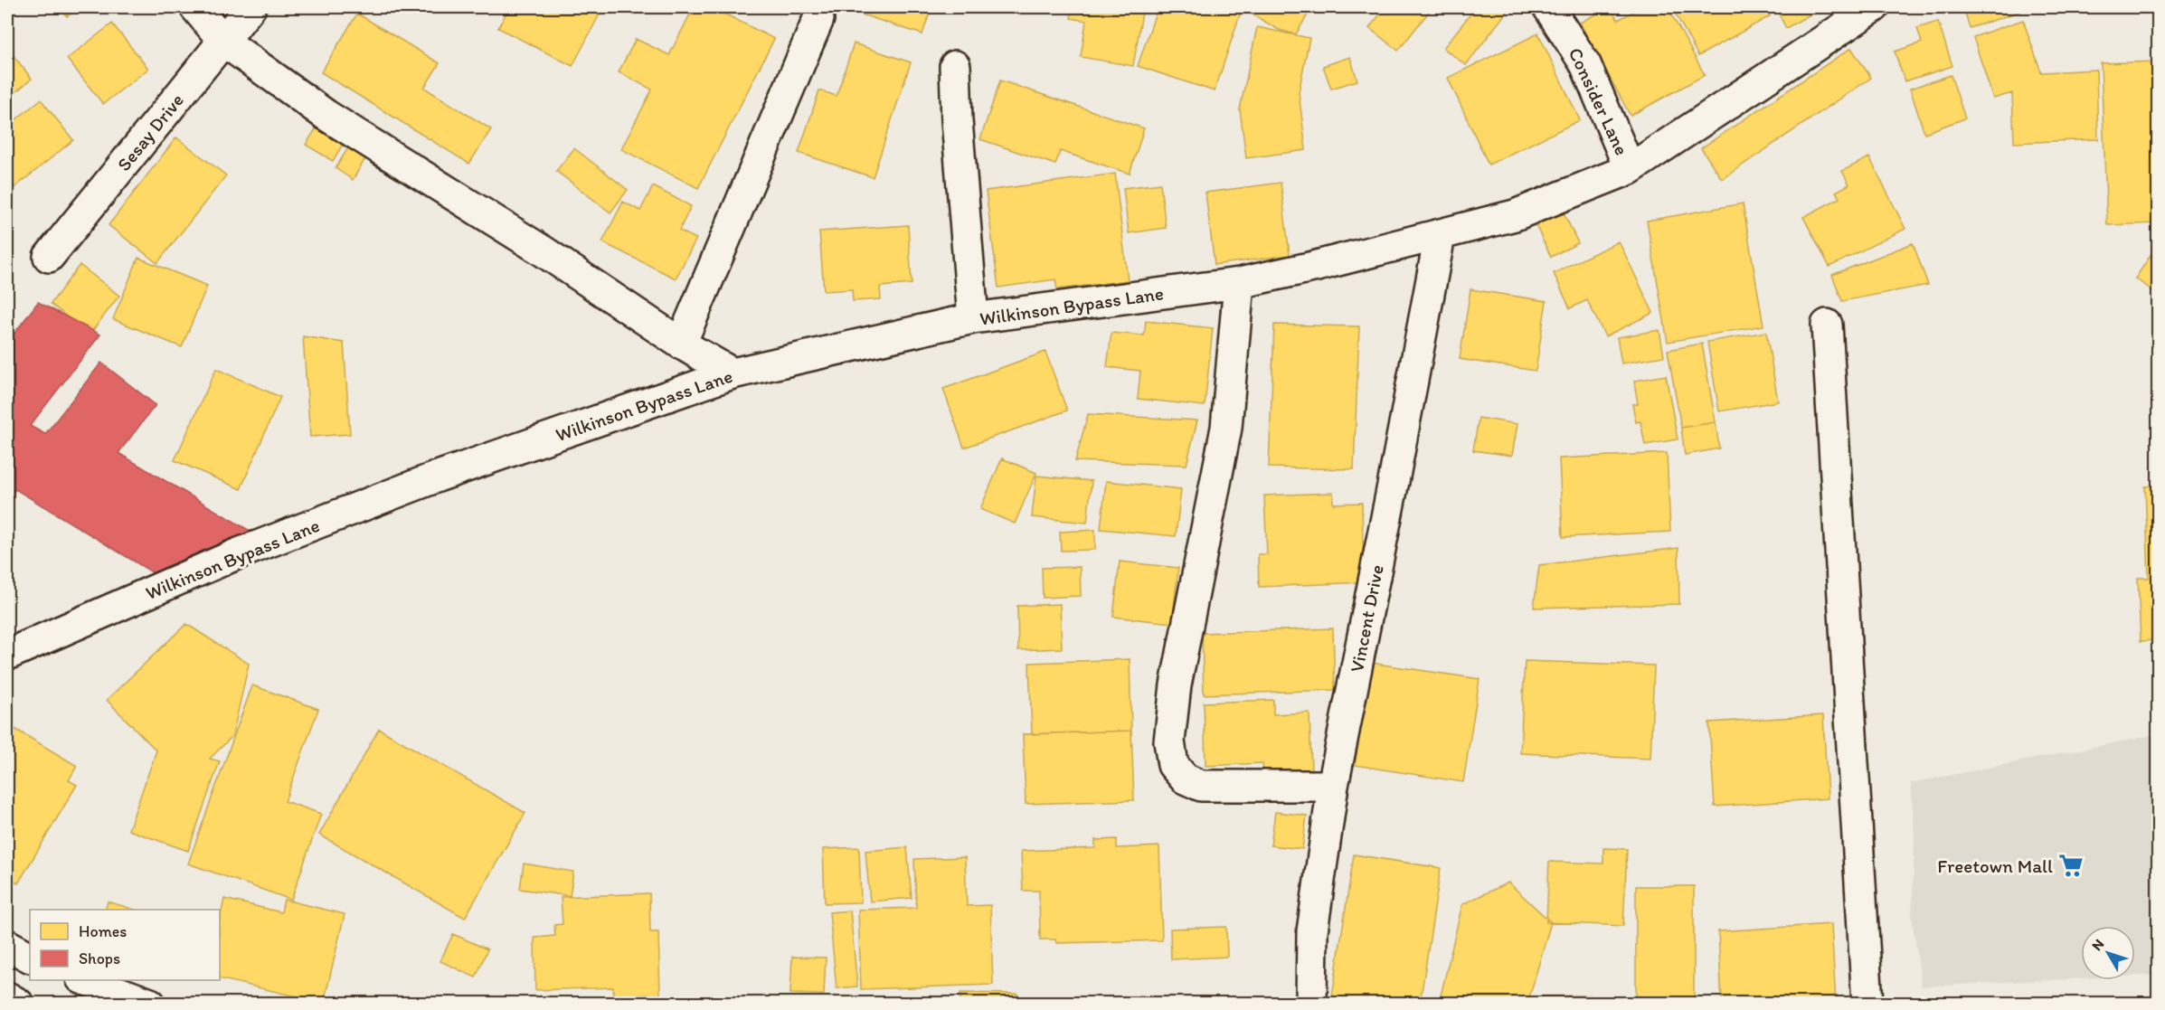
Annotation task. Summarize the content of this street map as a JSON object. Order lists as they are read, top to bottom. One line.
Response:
{"streets":{"street":["Consider Lane","Sesay Drive","Wilkinson Bypass Lane","Vincent Drive"]},"crossings":[["Consider Lane","Wilkinson Bypass Lane"],["Wilkinson Bypass Lane","Vincent Drive"]],"places":{"supermarket":["Freetown Mall"]},"legend":["Homes","Shops"],"north":"top left"}
